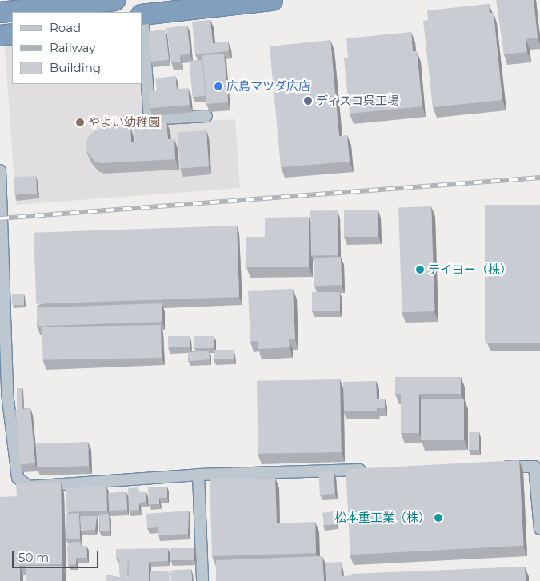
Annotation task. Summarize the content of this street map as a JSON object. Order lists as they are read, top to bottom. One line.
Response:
{"places":["広島マツダ広店","ディスコ呉工場","やよい幼稚園","テイヨー（株）","松本重工業（株）"],"legend":["Road","Railway","Building"],"scale_bar":"50 m"}
